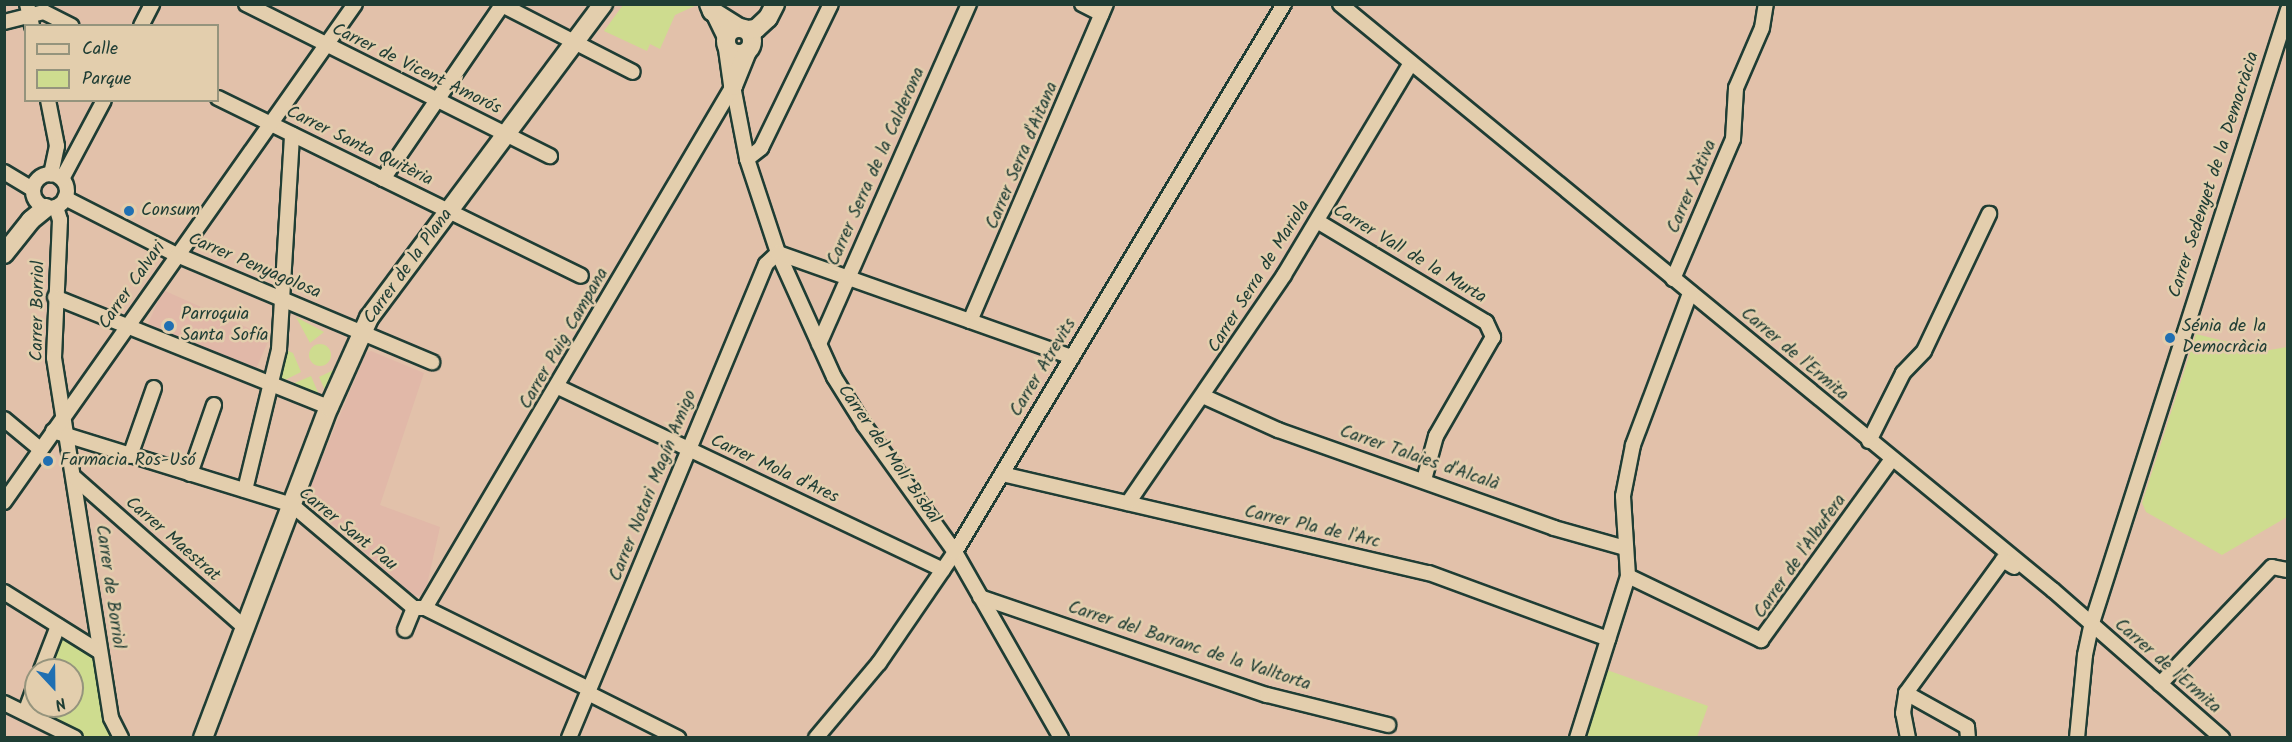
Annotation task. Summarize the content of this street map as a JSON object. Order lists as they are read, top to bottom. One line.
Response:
{"streets":{"main road":["Carrer de la Plana","Carrer del Molí Bisbal"],"street":["Carrer de Vicent Amorós","Carrer Santa Quitèria","Carrer Serra d'Aitana","Carrer Serra de la Calderona","Carrer Sedenyet de la Democràcia","Carrer Xàtiva","Carrer Vall de la Murta","Carrer Penyagolosa","Carrer Serra de Mariola","Carrer Calvari","Carrer Borriol","Carrer Puig Campana","Carrer de l'Ermita","Carrer Atrevits","Carrer Talaies d'Alcalà","Carrer Mola d'Ares","Carrer Notari Magín Amigo","Carrer Pla de l'Arc","Carrer Sant Pau","Carrer Maestrat","Carrer de l'Albufera","Carrer de Borriol","Carrer del Barranc de la Valltorta"]},"crossings":[["Carrer de Vicent Amorós","Carrer de la Plana"],["Carrer de Vicent Amorós","Carrer Calvari"],["Carrer Santa Quitèria","Carrer de la Plana"],["Carrer Santa Quitèria","Carrer Calvari"],["Carrer Serra de la Calderona","Carrer del Molí Bisbal"],["Carrer Sedenyet de la Democràcia","Carrer de l'Ermita"],["Carrer Xàtiva","Carrer de l'Ermita"],["Carrer Vall de la Murta","Carrer Serra de Mariola"],["Carrer Vall de la Murta","Carrer Talaies d'Alcalà"],["Carrer Penyagolosa","Carrer de la Plana"],["Carrer Penyagolosa","Carrer Calvari"],["Carrer Penyagolosa","Carrer Borriol"],["Carrer de la Plana","Carrer Sant Pau"],["Carrer de la Plana","Carrer Maestrat"],["Carrer Serra de Mariola","Carrer de l'Ermita"],["Carrer Serra de Mariola","Carrer Talaies d'Alcalà"],["Carrer Serra de Mariola","Carrer Pla de l'Arc"],["Carrer Calvari","Carrer Borriol"],["Carrer Calvari","Carrer de Borriol"],["Carrer Borriol","Carrer de Borriol"],["Carrer Puig Campana","Carrer del Molí Bisbal"],["Carrer Puig Campana","Carrer Mola d'Ares"],["Carrer Puig Campana","Carrer Sant Pau"],["Carrer de l'Ermita","Carrer de l'Albufera"],["Carrer Atrevits","Carrer del Molí Bisbal"],["Carrer Atrevits","Carrer Mola d'Ares"],["Carrer Atrevits","Carrer Pla de l'Arc"],["Carrer del Molí Bisbal","Carrer Notari Magín Amigo"],["Carrer del Molí Bisbal","Carrer del Barranc de la Valltorta"],["Carrer Mola d'Ares","Carrer Notari Magín Amigo"],["Carrer Notari Magín Amigo","Carrer Sant Pau"],["Carrer Sant Pau","Carrer de Borriol"],["Carrer Maestrat","Carrer de Borriol"]],"places":["Consum","Parroquia Santa Sofía","Sénia de la Democràcia","Farmacia Ros-Usó"],"legend":["Calle","Parque"],"north":"bottom"}
